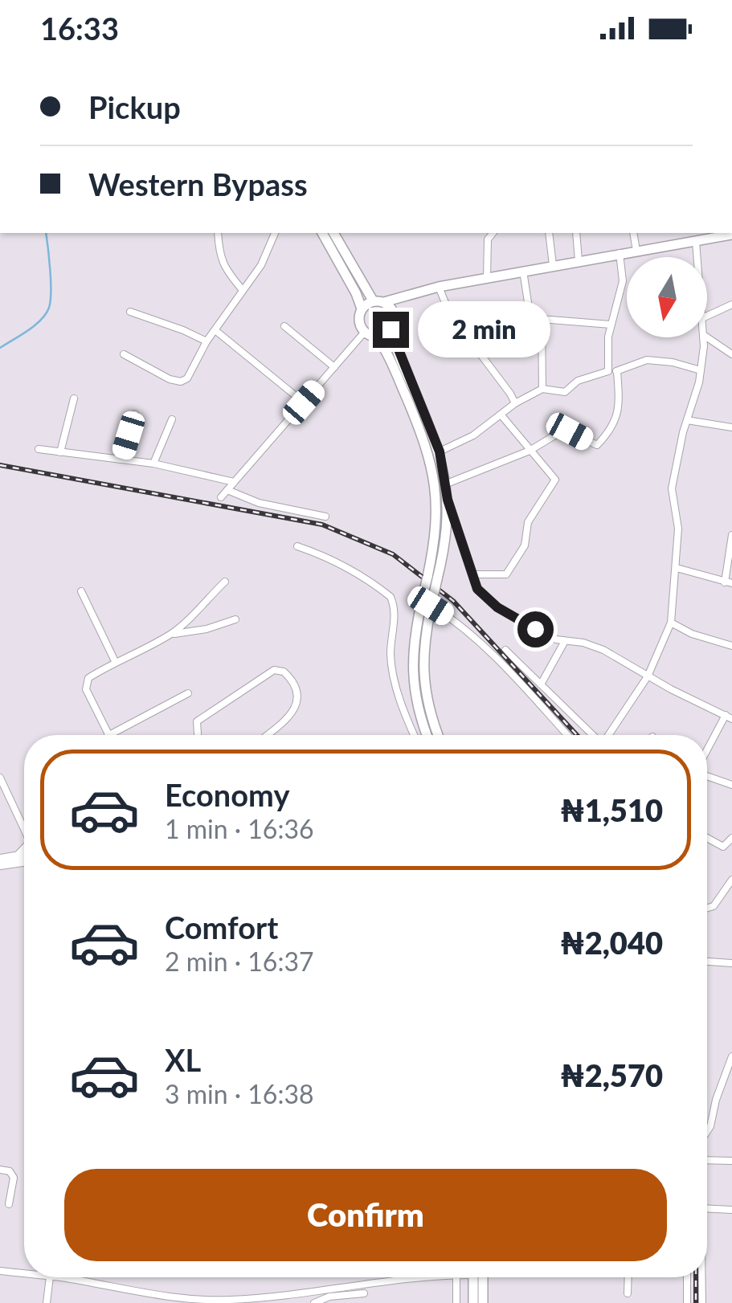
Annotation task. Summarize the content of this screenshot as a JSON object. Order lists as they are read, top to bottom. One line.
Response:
{"north":"bottom","page":{"status":"16:33","banner":["Pickup","Western Bypass"],"bubble":"2 min","list":[{"name":"Economy","note":"1 min · 16:36","value":"₦1,510"},{"name":"Comfort","note":"2 min · 16:37","value":"₦2,040"},{"name":"XL","note":"3 min · 16:38","value":"₦2,570"}],"buttons":"Confirm"}}
